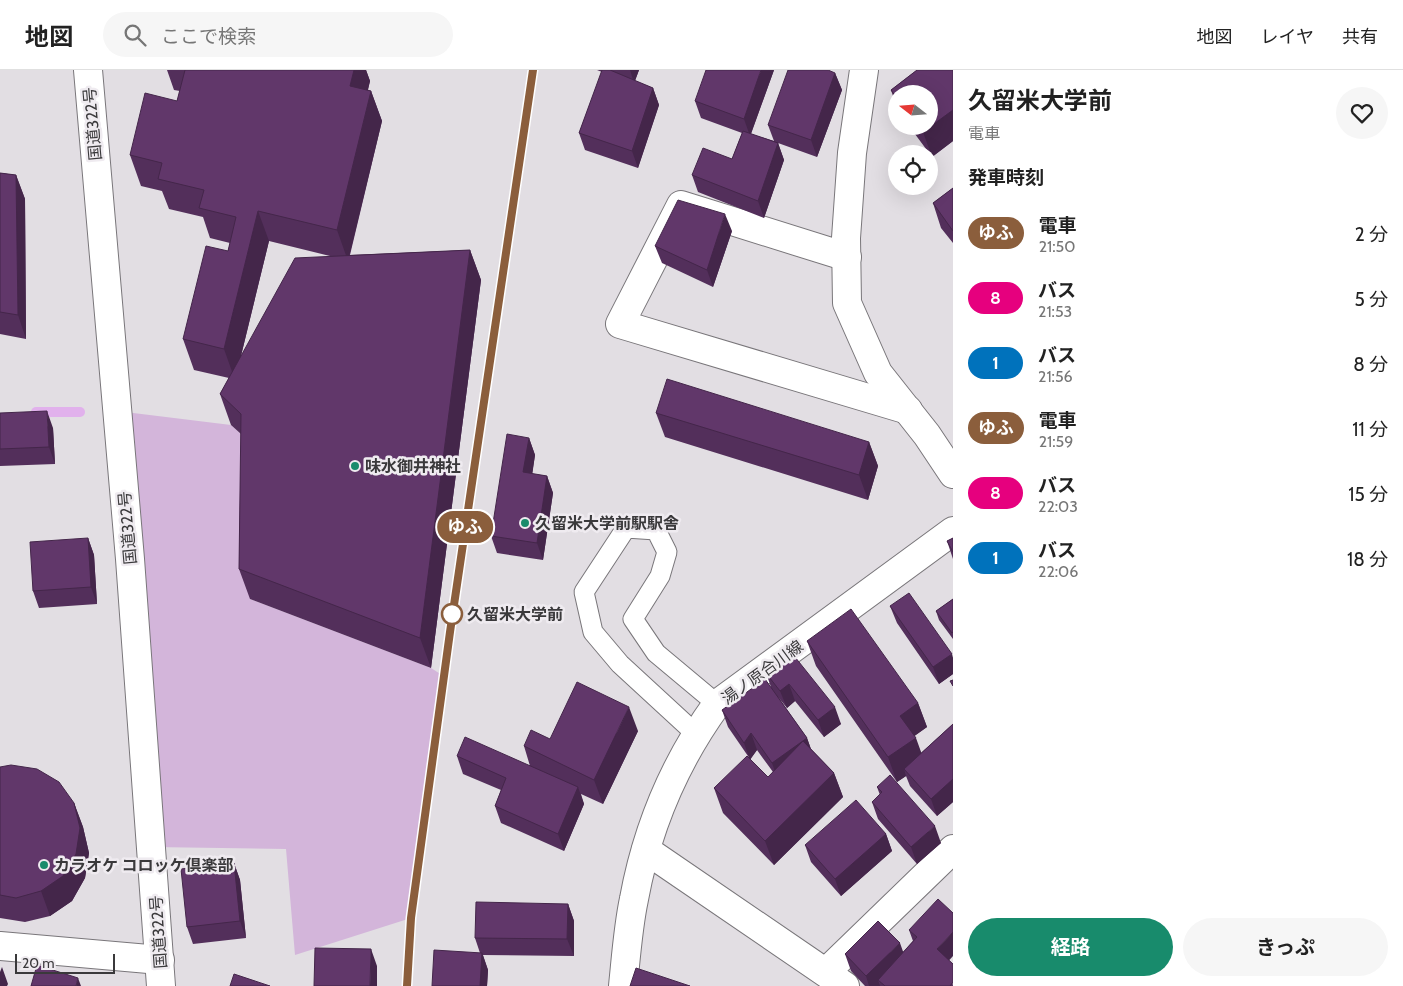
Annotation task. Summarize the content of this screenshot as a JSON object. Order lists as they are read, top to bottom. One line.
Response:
{"streets":{"main road":["国道322号","湯ノ原合川線"]},"places":["味水御井神社","久留米大学前駅駅舎","久留米大学前","カラオケ コロッケ倶楽部"],"scale_bar":"20 m","north":"left","page":{"header":"地図","search":"ここで検索","nav":["地図","レイヤ","共有"],"on_map":"ゆふ","heading":[["久留米大学前","電車"],"発車時刻"],"list":[{"mark":"ゆふ","name":"電車","note":"21:50","value":"2 分"},{"mark":"8","name":"バス","note":"21:53","value":"5 分"},{"mark":"1","name":"バス","note":"21:56","value":"8 分"},{"mark":"ゆふ","name":"電車","note":"21:59","value":"11 分"},{"mark":"8","name":"バス","note":"22:03","value":"15 分"},{"mark":"1","name":"バス","note":"22:06","value":"18 分"}],"buttons":["経路","きっぷ"],"scale":"20 m"}}
